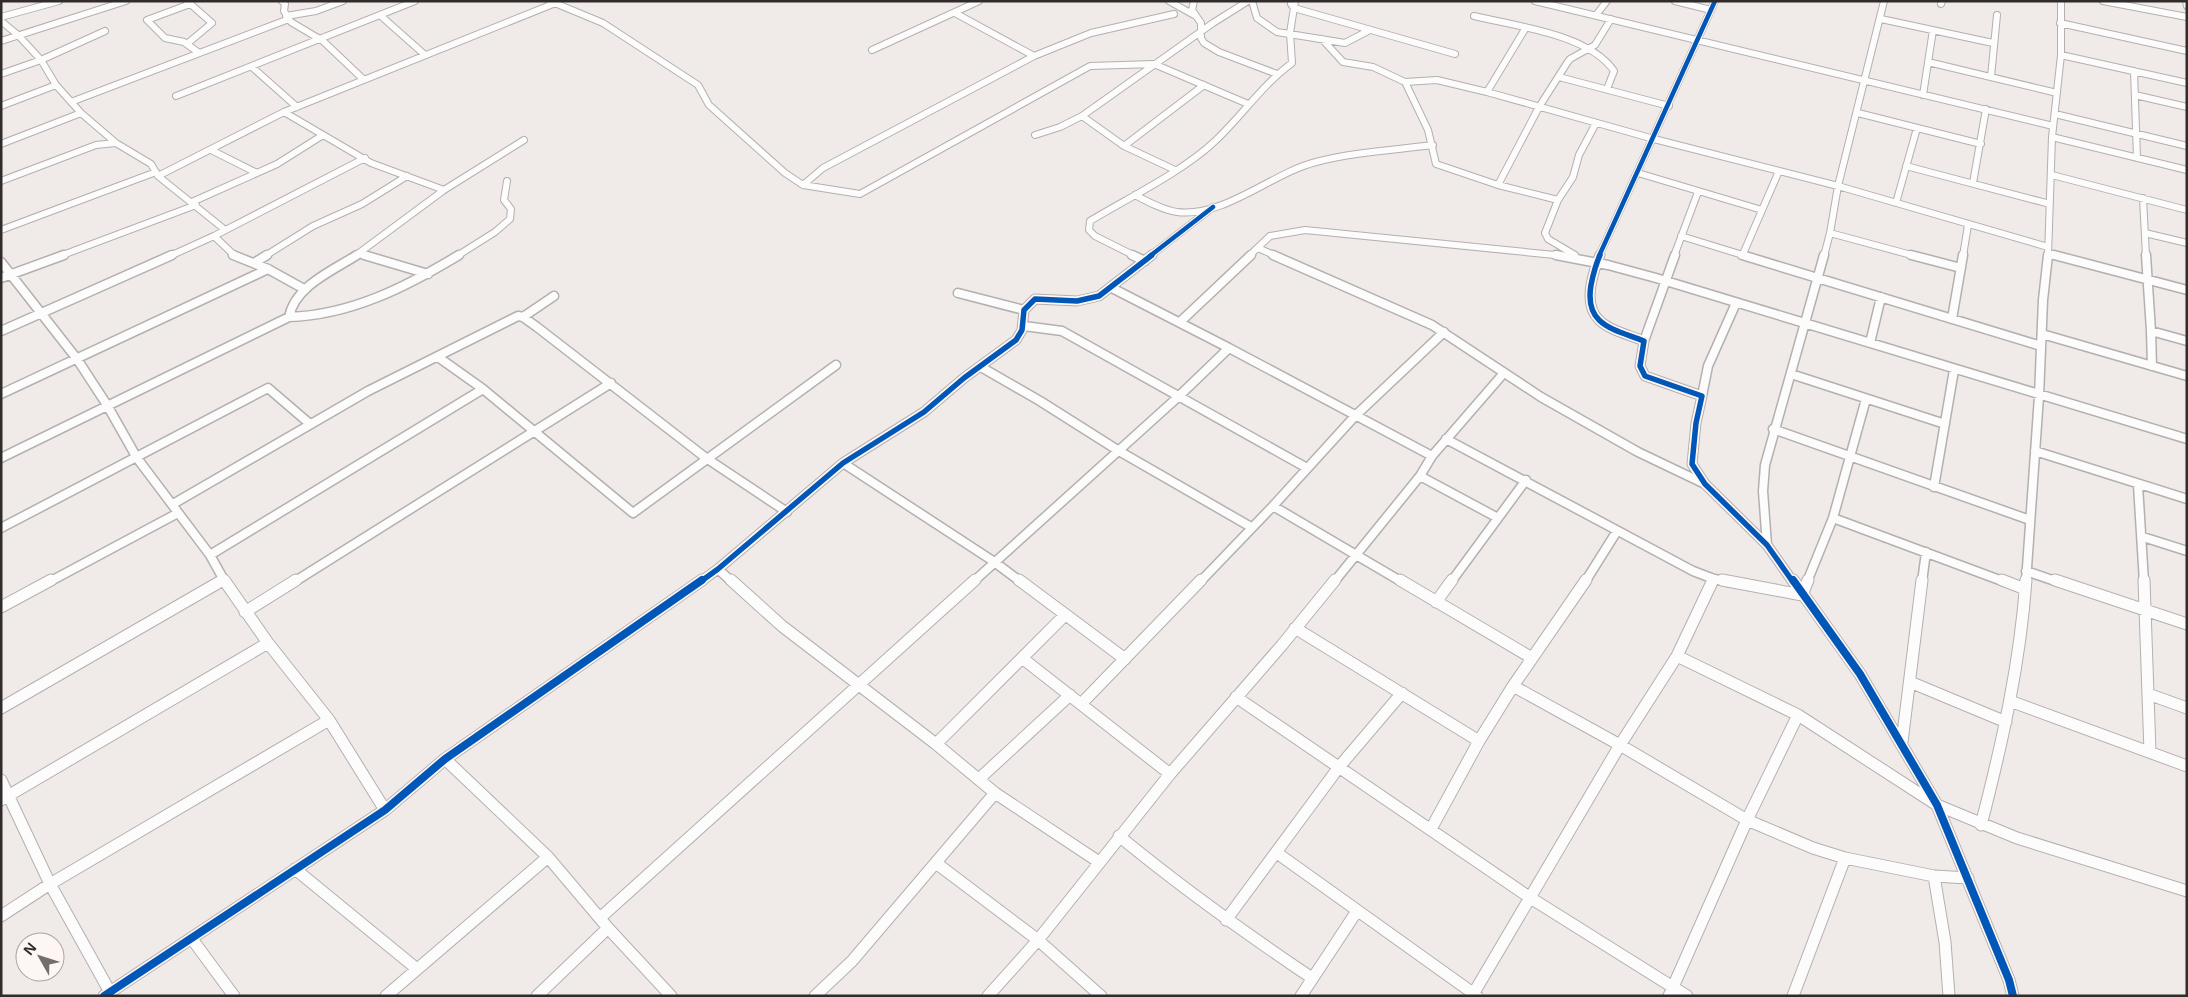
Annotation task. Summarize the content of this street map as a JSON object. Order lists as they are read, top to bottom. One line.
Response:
{"north":"top left"}
